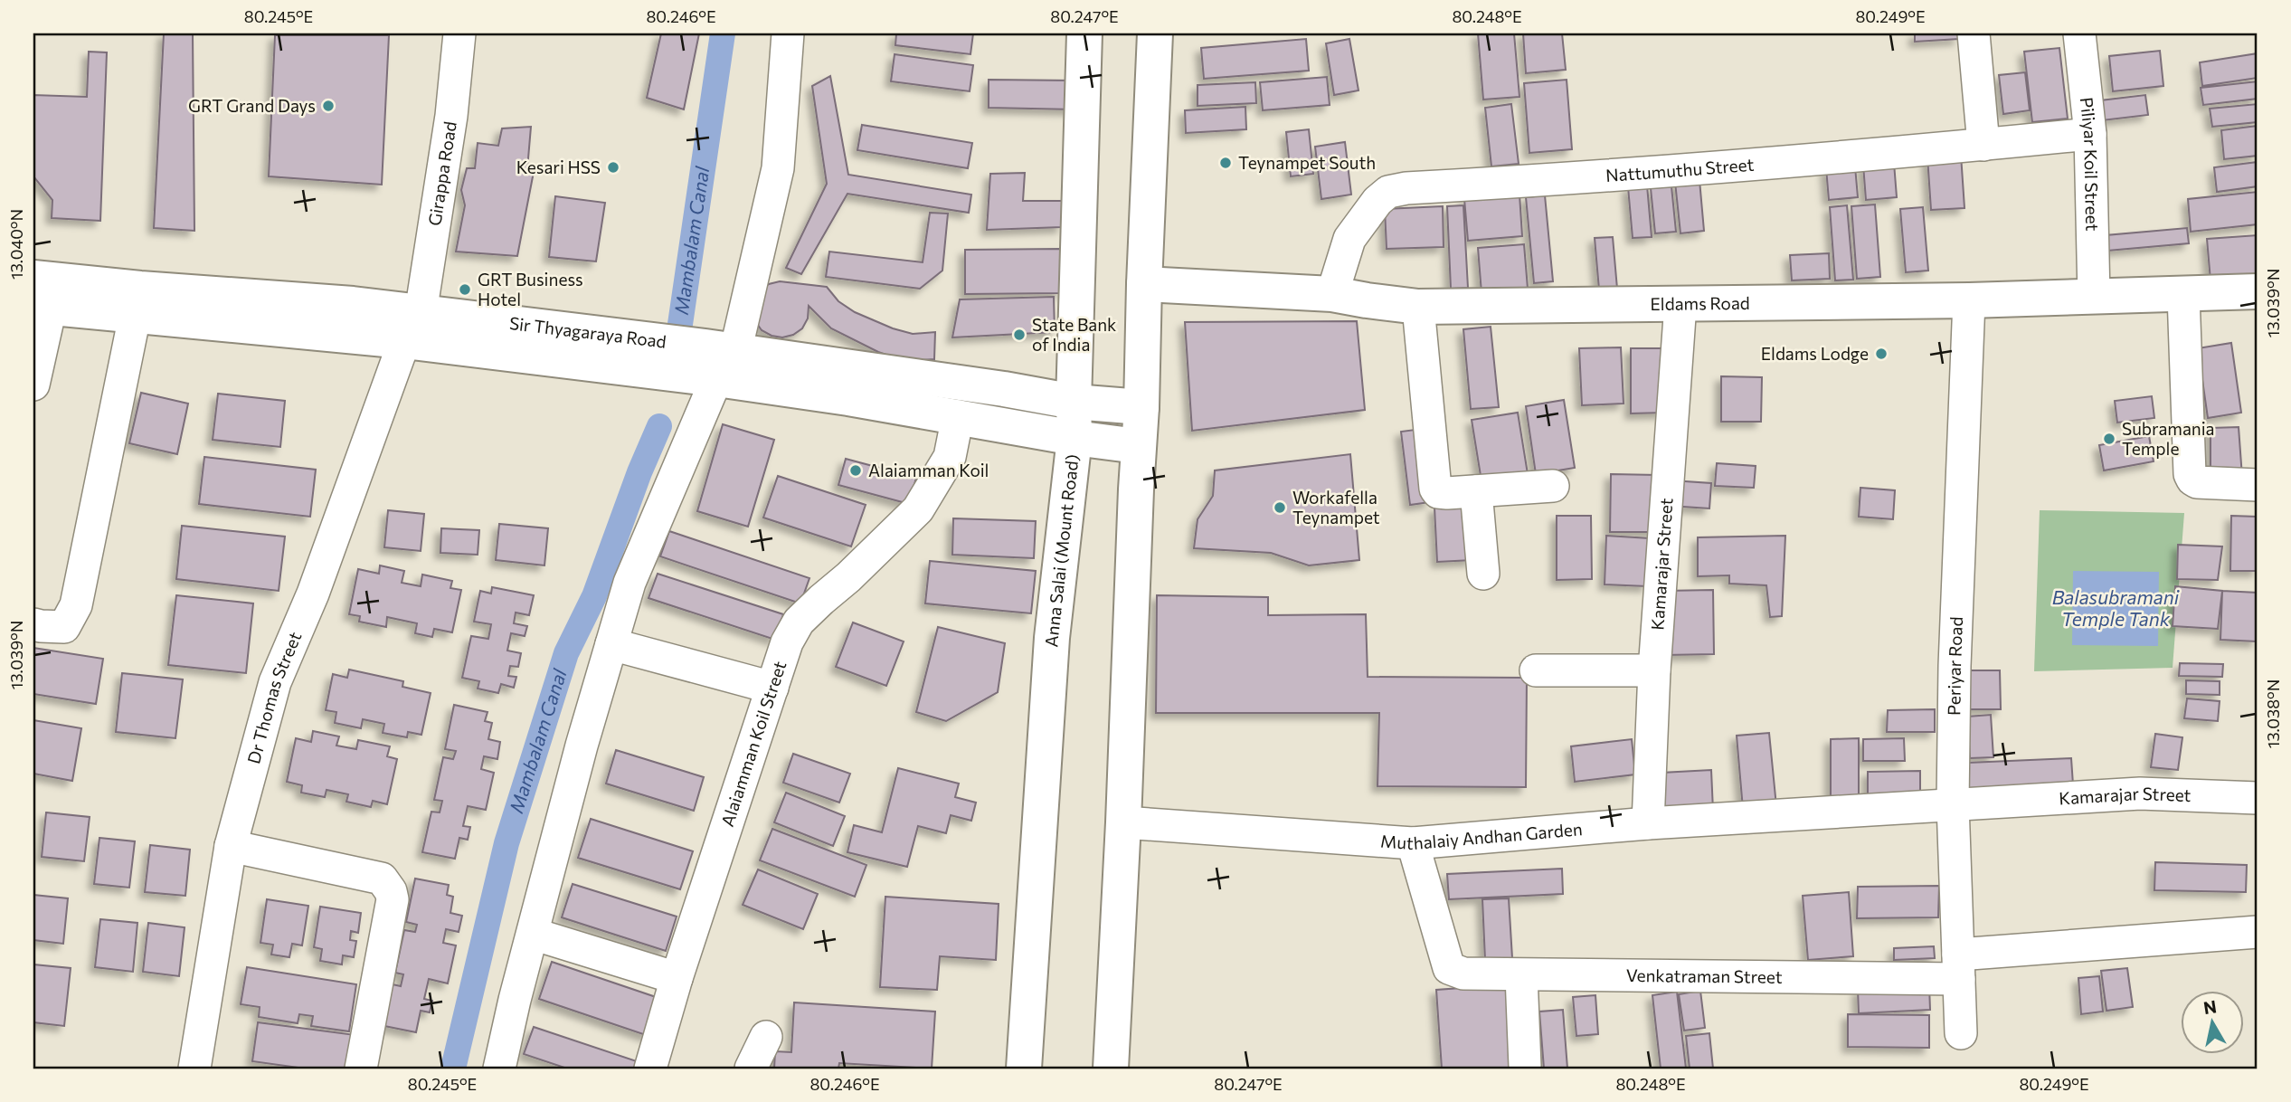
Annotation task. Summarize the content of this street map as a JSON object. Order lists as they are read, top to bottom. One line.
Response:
{"streets":{"main road":["Eldams Road","Sir Thyagaraya Road","Anna Salai (Mount Road)"],"street":["Piliyar Koil Street","Nattumuthu Street","Girappa Road","Kamarajar Street","Periyar Road","Dr Thomas Street","Alaiamman Koil Street","Muthalaiy Andhan Garden","Venkatraman Street"]},"crossings":[["Piliyar Koil Street","Nattumuthu Street"],["Piliyar Koil Street","Eldams Road"],["Nattumuthu Street","Eldams Road"],["Girappa Road","Sir Thyagaraya Road"],["Girappa Road","Dr Thomas Street"],["Eldams Road","Kamarajar Street"],["Eldams Road","Periyar Road"],["Sir Thyagaraya Road","Anna Salai (Mount Road)"],["Sir Thyagaraya Road","Dr Thomas Street"],["Sir Thyagaraya Road","Alaiamman Koil Street"],["Kamarajar Street","Periyar Road"],["Kamarajar Street","Muthalaiy Andhan Garden"],["Periyar Road","Muthalaiy Andhan Garden"],["Periyar Road","Venkatraman Street"],["Muthalaiy Andhan Garden","Venkatraman Street"]],"water":["Mambalam Canal","Balasubramani Temple Tank"],"places":["GRT Grand Days","Teynampet South","Kesari HSS","GRT Business Hotel","State Bank of India","Eldams Lodge","Subramania Temple","Alaiamman Koil","Workafella Teynampet"],"north":"top","coordinates":["80.245°E","80.246°E","80.247°E","80.248°E","80.249°E","13.040°N","13.039°N","13.038°N"]}
